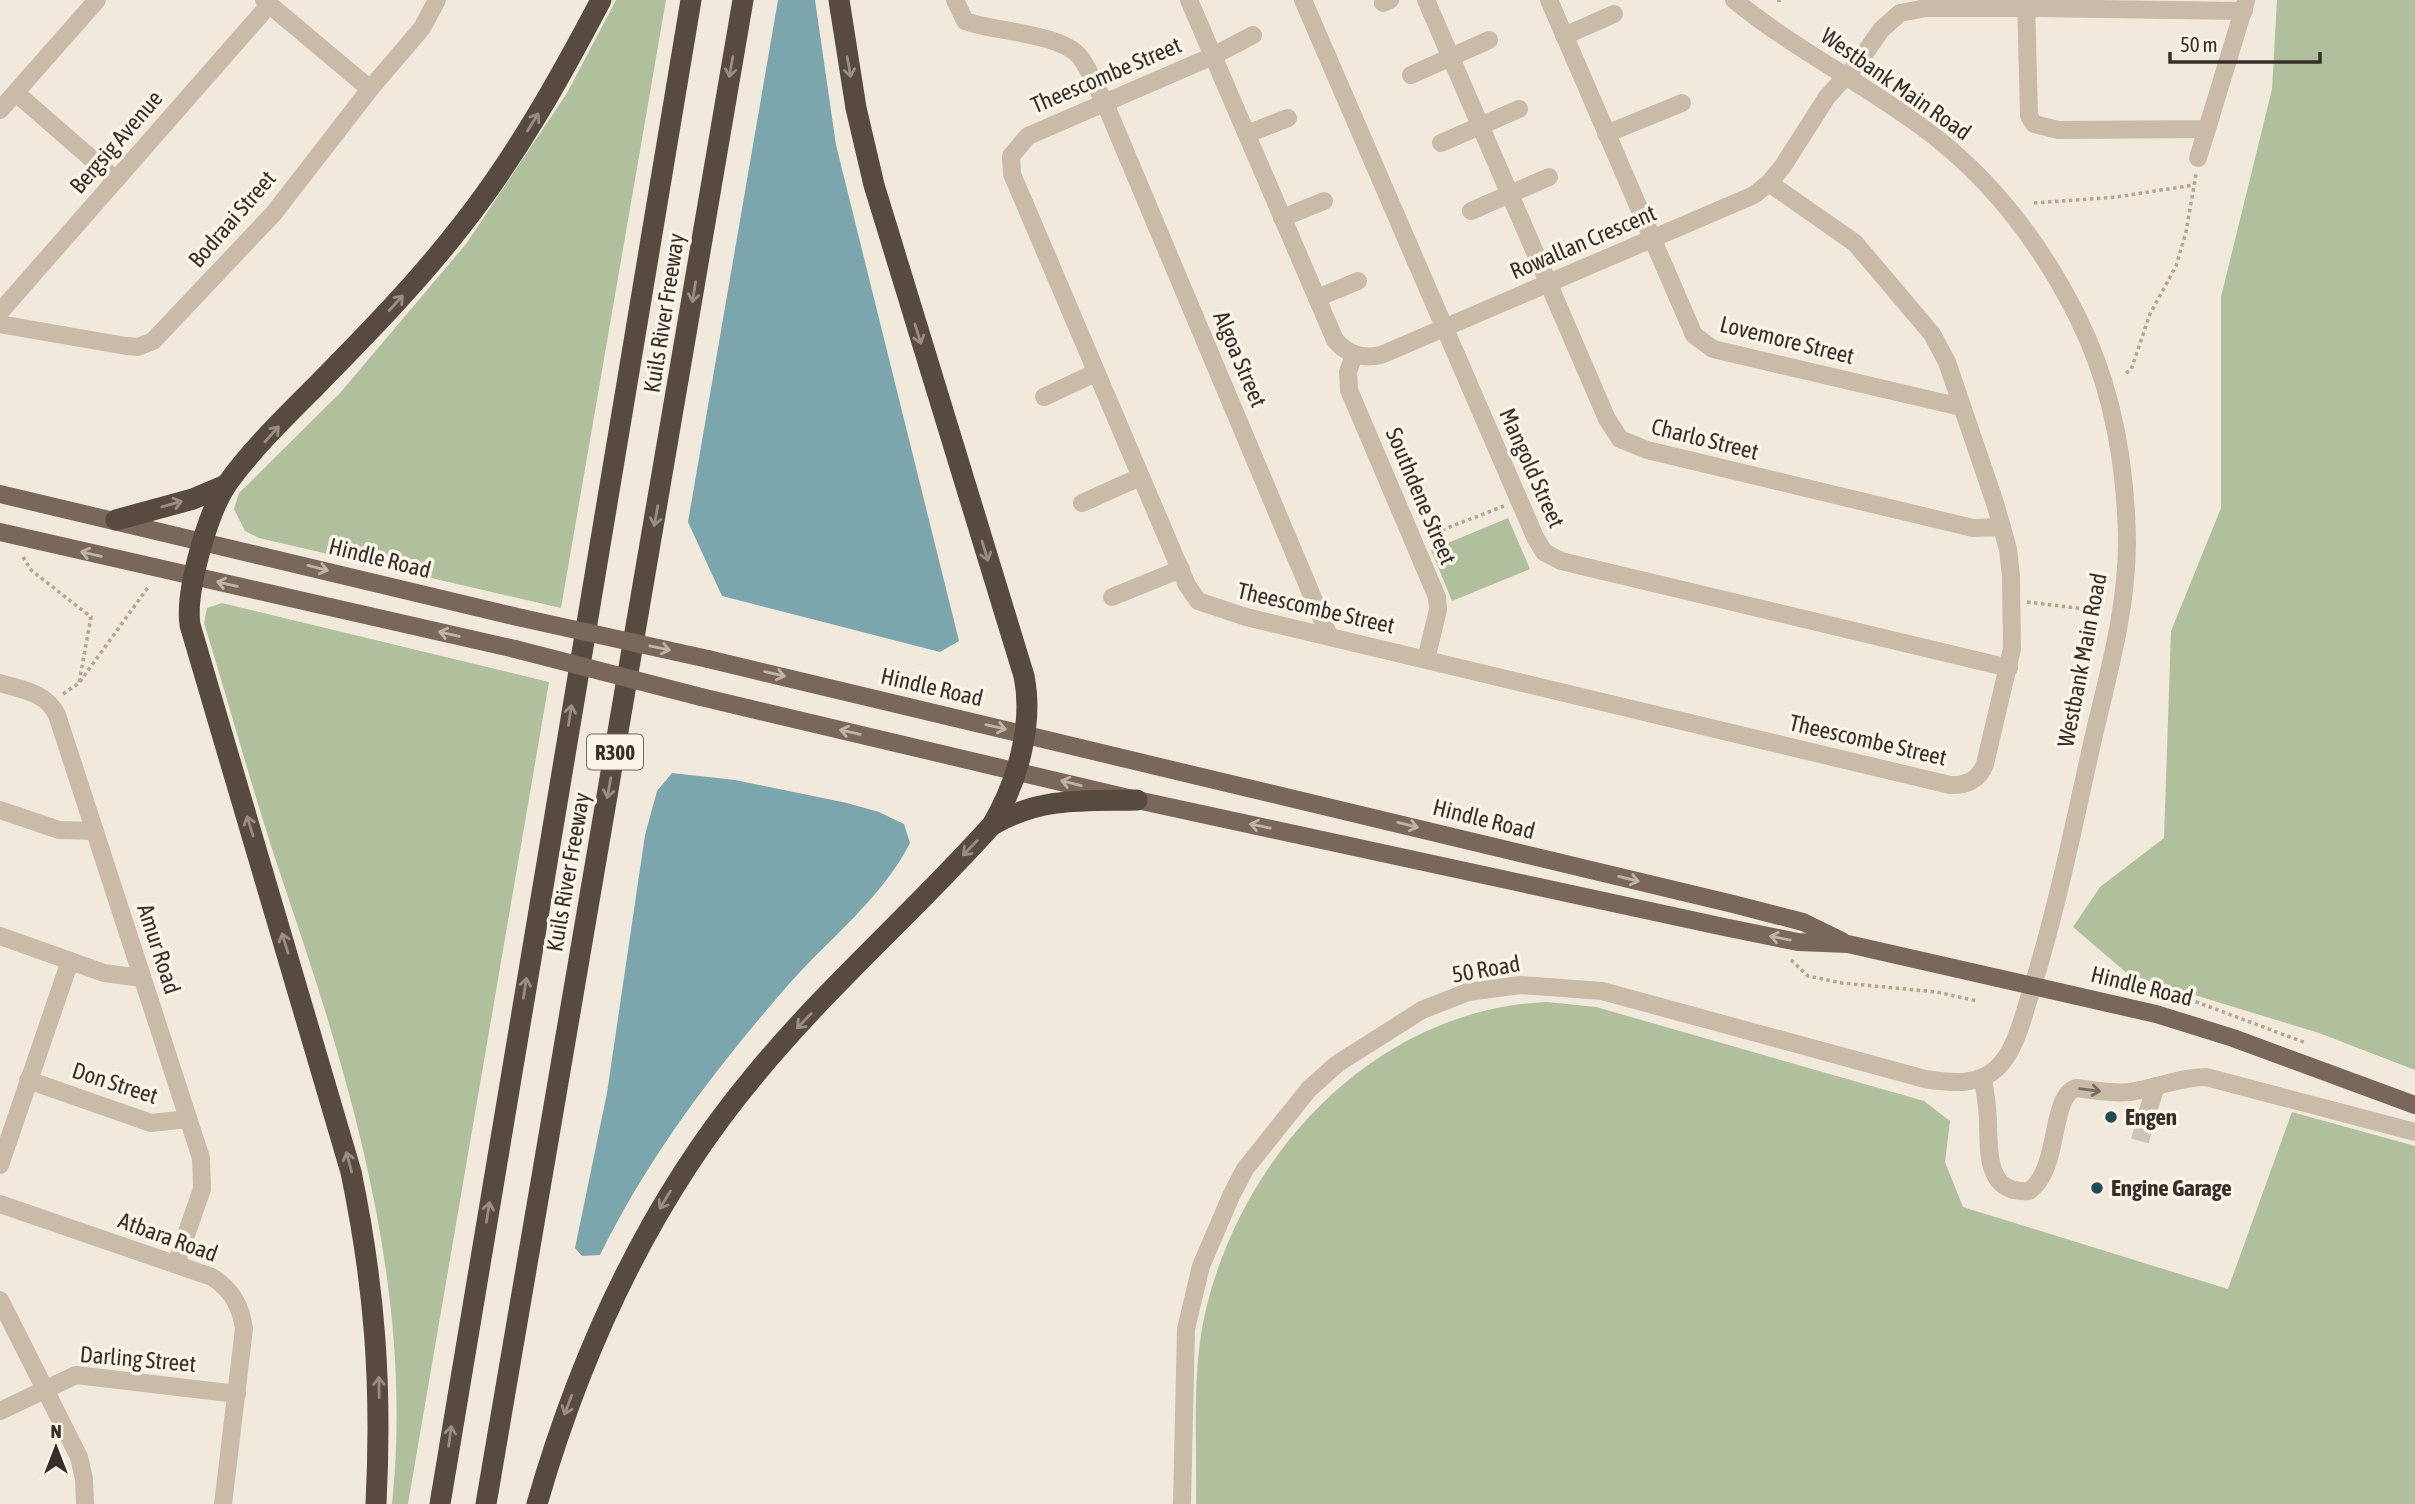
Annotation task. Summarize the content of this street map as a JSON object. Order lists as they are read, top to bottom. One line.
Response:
{"streets":{"highway":["Kuils River Freeway","R300"],"main road":["Hindle Road"],"street":["Theescombe Street","Westbank Main Road","Bergsig Avenue","Bodraai Street","Rowallan Crescent","Lovemore Street","Algoa Street","Charlo Street","Mangold Street","Southdene Street","Amur Road","50 Road","Don Street","Atbara Road","Darling Street"]},"crossings":[["Theescombe Street","Rowallan Crescent"],["Theescombe Street","Lovemore Street"],["Theescombe Street","Algoa Street"],["Theescombe Street","Charlo Street"],["Theescombe Street","Mangold Street"],["Theescombe Street","Southdene Street"],["Westbank Main Road","Rowallan Crescent"],["Westbank Main Road","Hindle Road"],["Rowallan Crescent","Lovemore Street"],["Rowallan Crescent","Charlo Street"],["Rowallan Crescent","Mangold Street"],["Rowallan Crescent","Southdene Street"],["Amur Road","Don Street"],["Amur Road","Atbara Road"],["Atbara Road","Darling Street"]],"places":["Engen","Engine Garage"],"scale_bar":"50 m","north":"top"}
